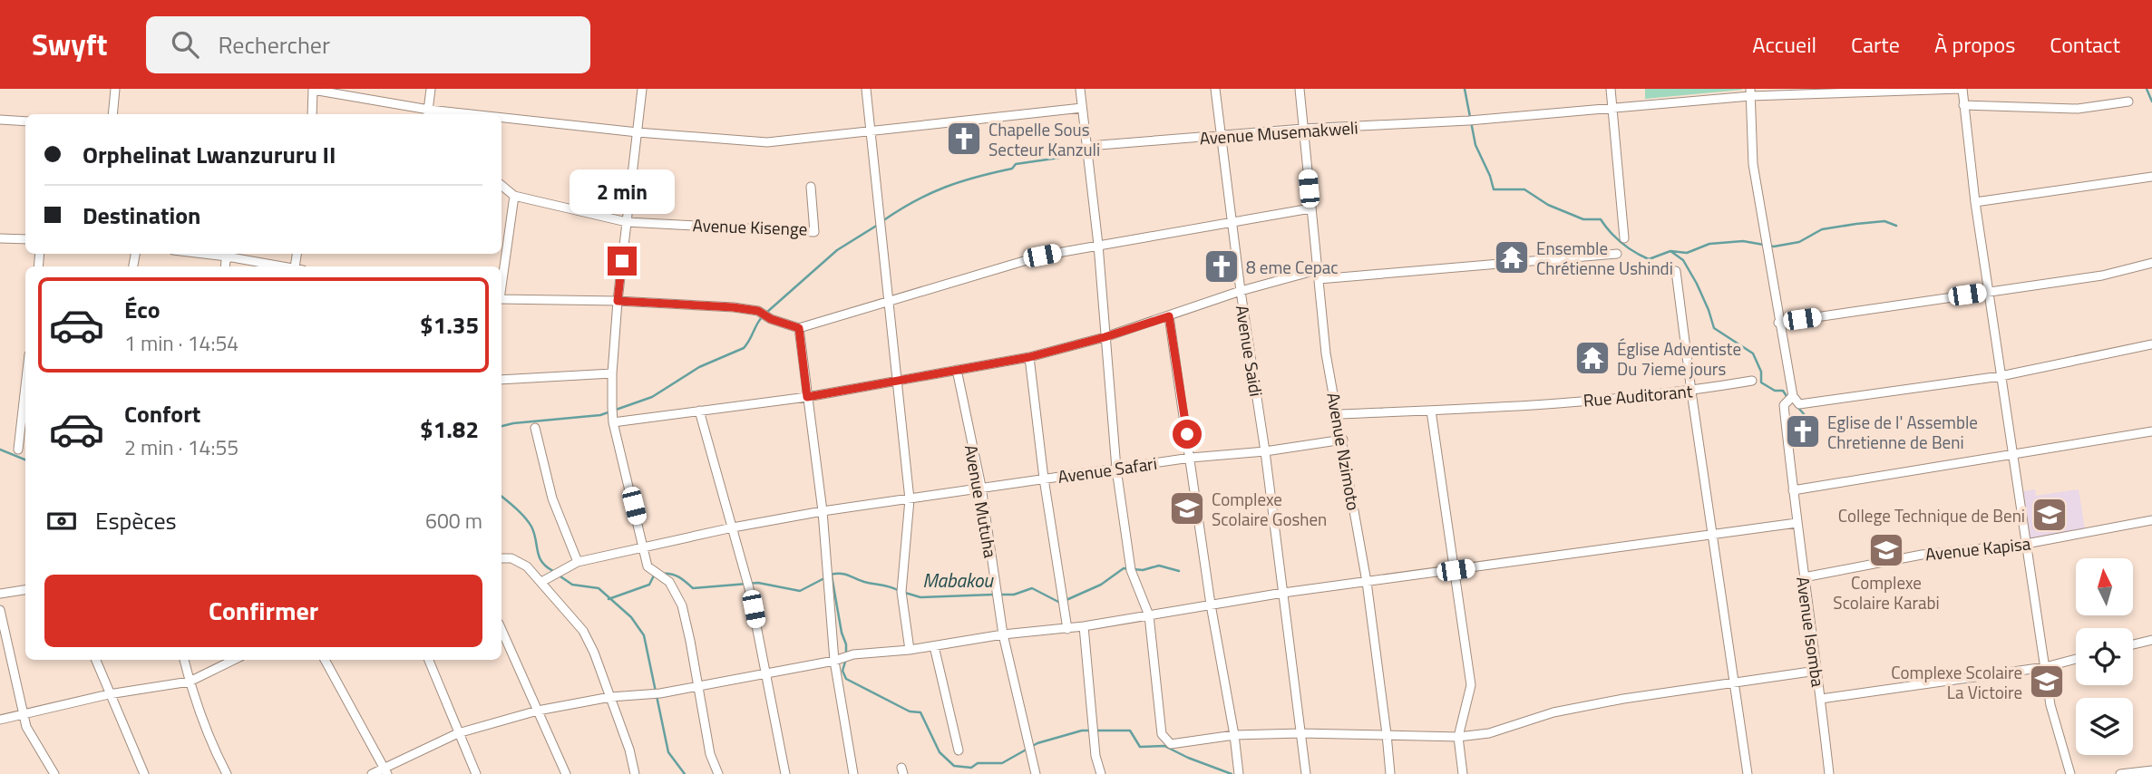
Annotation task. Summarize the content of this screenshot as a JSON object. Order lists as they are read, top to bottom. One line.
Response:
{"streets":{"street":["Avenue Musemakweli","Avenue Kisenge","Avenue Saidi","Rue Auditorant","Avenue Nzimoto","Avenue Safari","Avenue Mutuha","Avenue Kapisa","Avenue Isomba"]},"crossings":[["Avenue Musemakweli","Avenue Saidi"],["Avenue Musemakweli","Avenue Nzimoto"],["Avenue Saidi","Avenue Safari"],["Avenue Nzimoto","Avenue Safari"],["Avenue Safari","Avenue Mutuha"],["Avenue Kapisa","Avenue Isomba"]],"water":["Mabakou"],"places":{"church":["Chapelle Sous Secteur Kanzuli","8 eme Cepac","Eglise de l' Assemble Chretienne de Beni"],"temple":["Ensemble Chrétienne Ushindi","Église Adventiste Du 7ieme jours"],"school or university":["Complexe Scolaire Goshen","College Technique de Beni","Complexe Scolaire Karabi","Complexe Scolaire La Victoire"]},"north":"top","page":{"header":"Swyft","search":"Rechercher","nav":["Accueil","Carte","À propos","Contact"],"banner":["Orphelinat Lwanzururu II","Destination"],"bubble":"2 min","list":[{"name":"Éco","note":"1 min · 14:54","value":"$1.35"},{"name":"Confort","note":"2 min · 14:55","value":"$1.82"}],"pay":["Espèces","600 m"],"buttons":"Confirmer"}}
